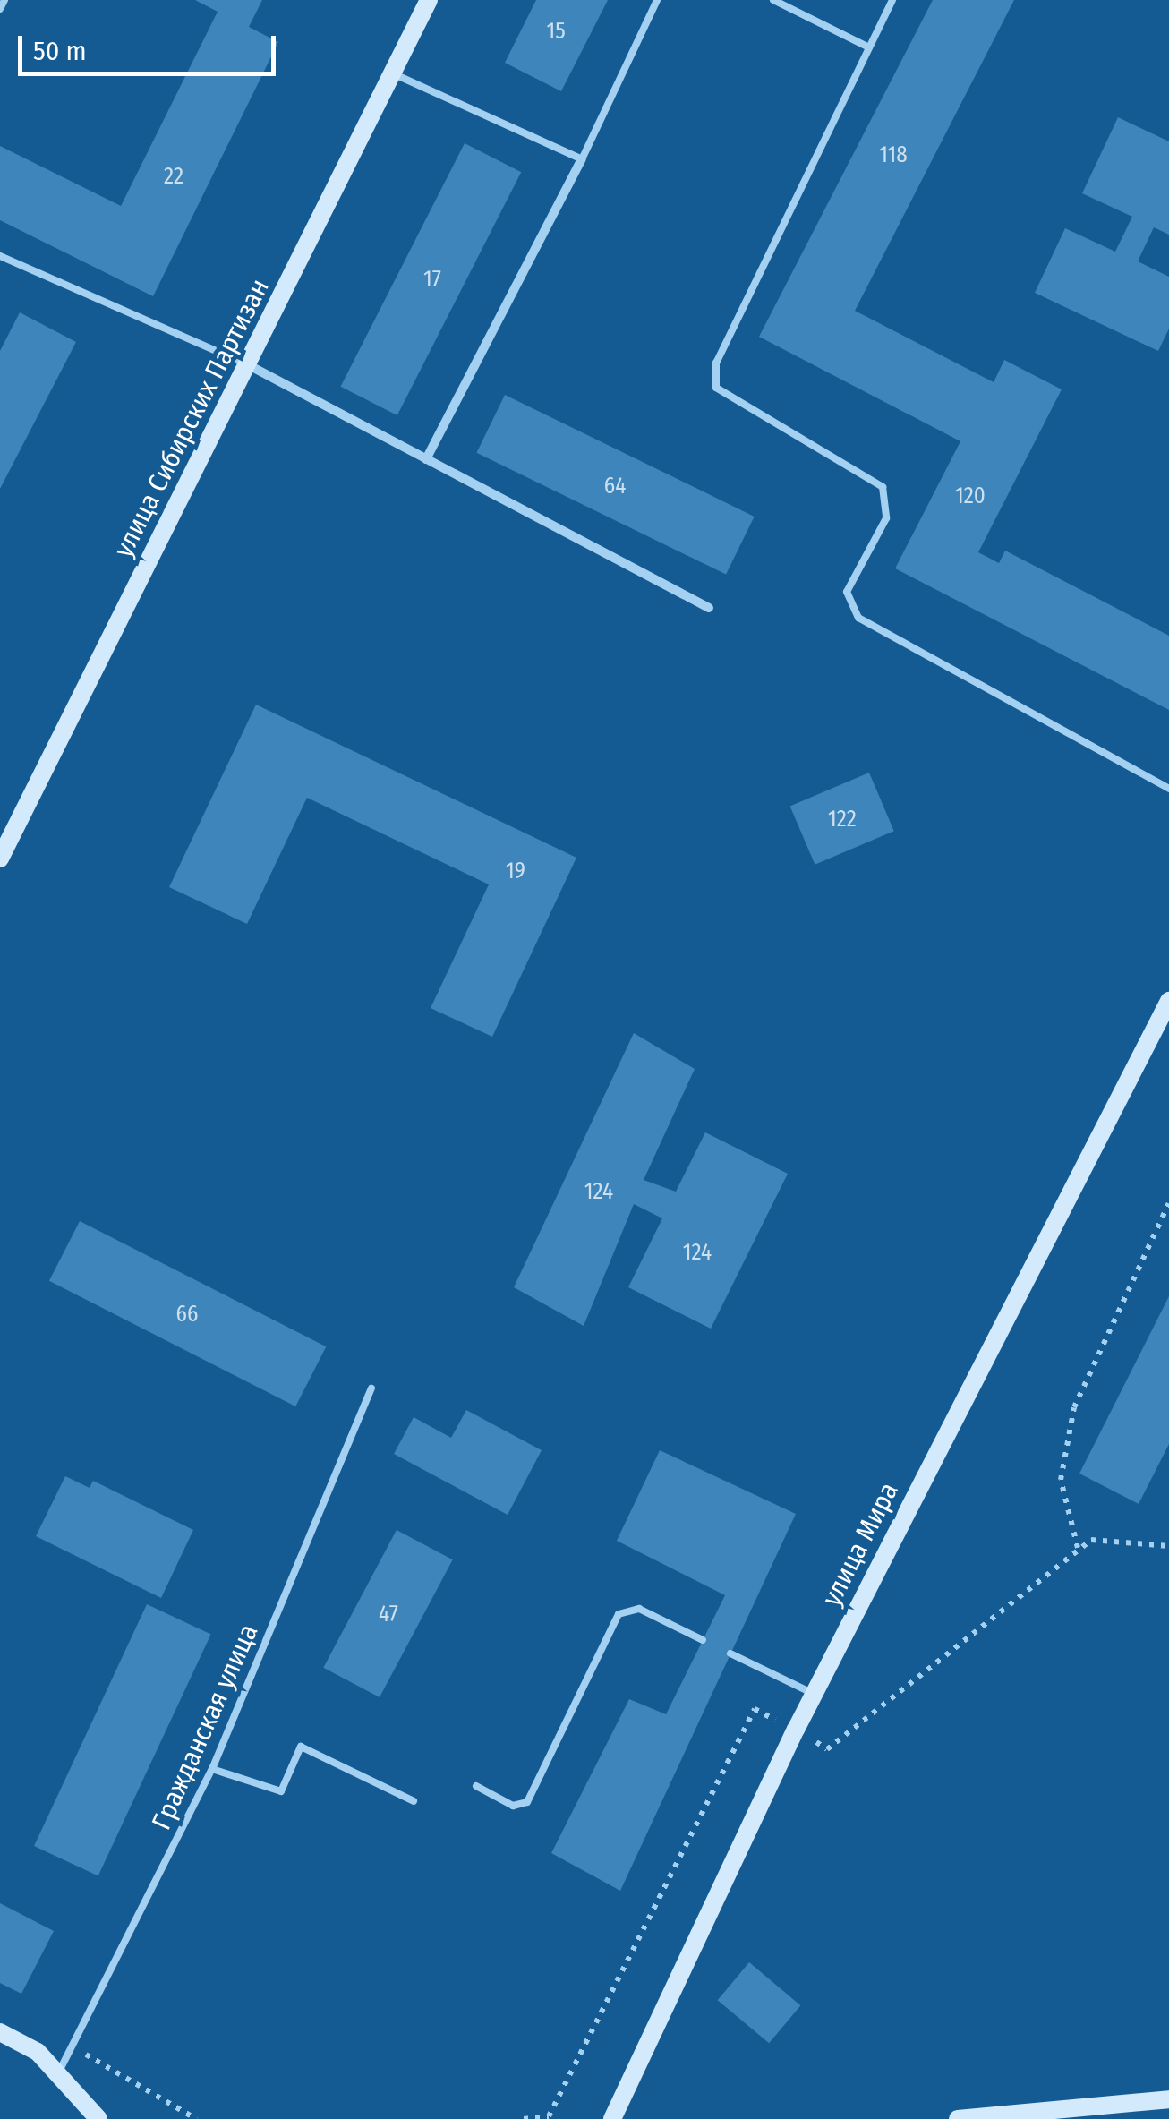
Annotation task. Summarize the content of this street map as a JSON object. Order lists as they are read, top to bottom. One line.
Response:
{"streets":{"street":["улица Сибирских Партизан","улица Мира"],"lane":["Гражданская улица"]},"house_numbers":["15","118","22","17","64","120","122","19","124","124","66","47"],"scale_bar":"50 m"}
